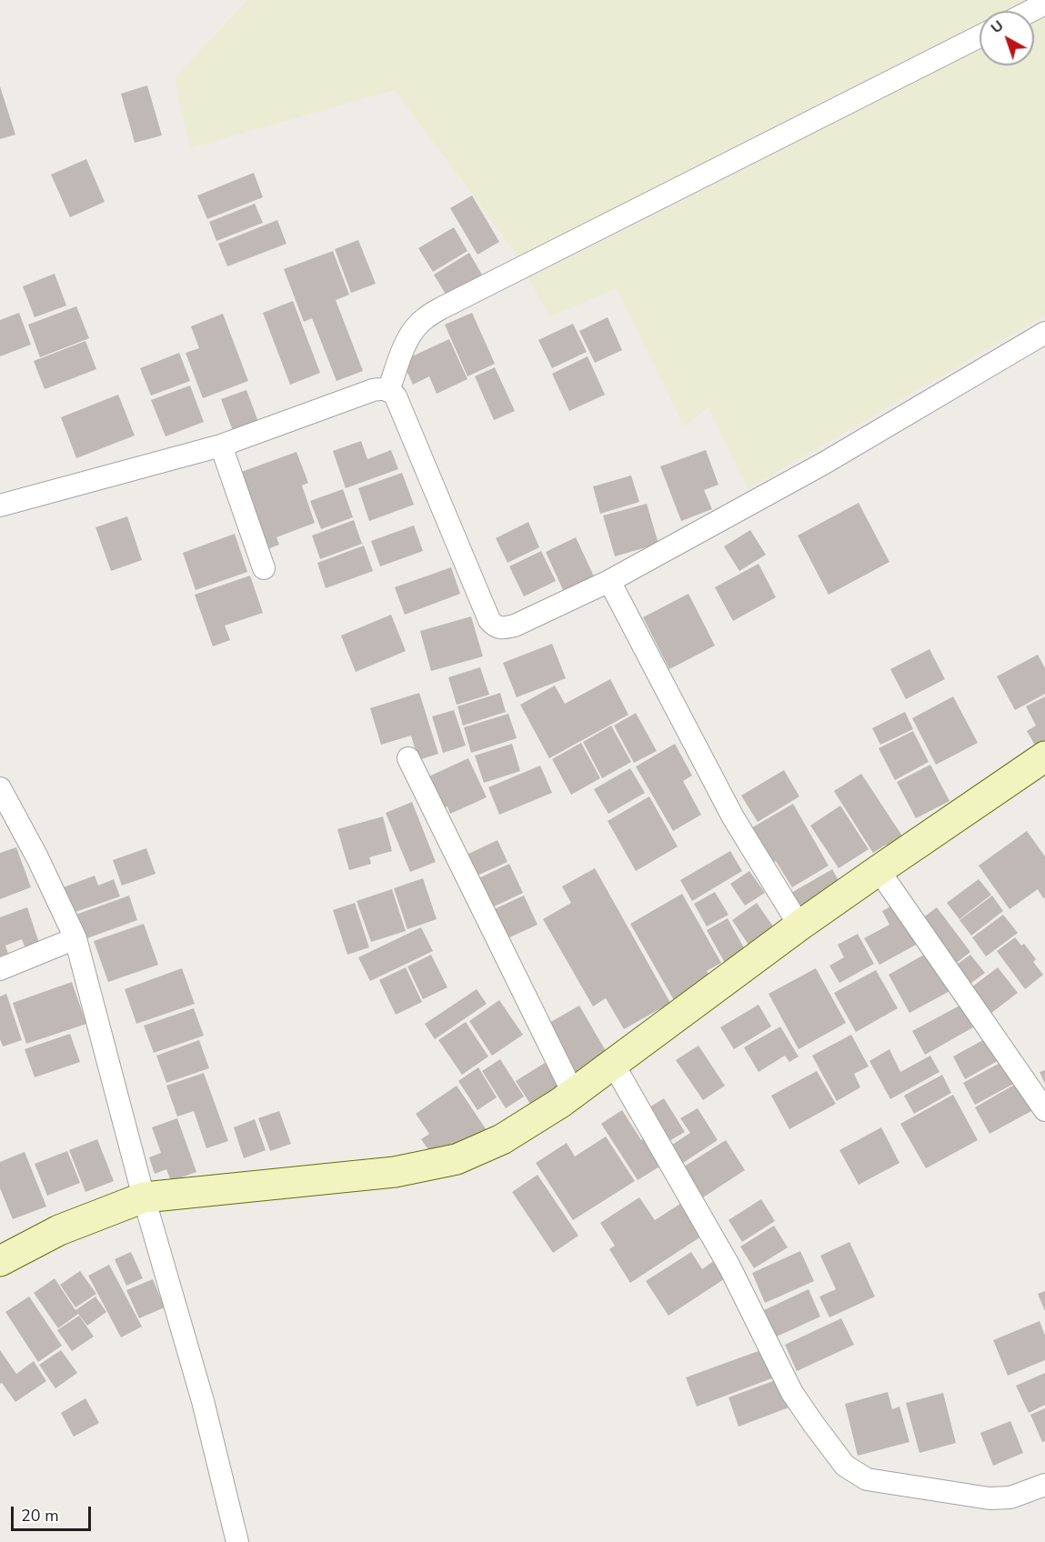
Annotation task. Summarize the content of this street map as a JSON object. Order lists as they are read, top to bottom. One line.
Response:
{"scale_bar":"20 m","north":"top left"}
